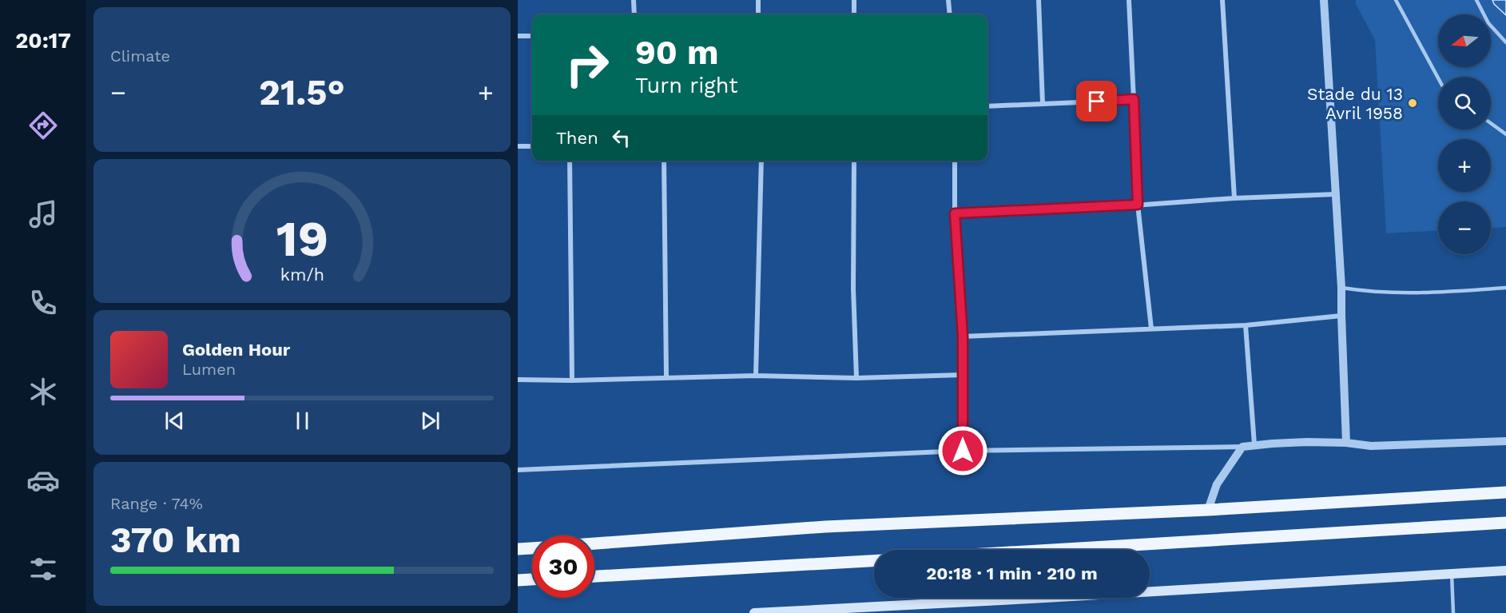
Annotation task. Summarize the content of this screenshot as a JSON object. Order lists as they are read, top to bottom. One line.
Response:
{"places":["Stade du 13 Avril 1958"],"north":"left","page":{"tabs":"20:17","tile":["Climate",["Range · 74%","370 km"]],"map_buttons":["+","−"],"turn":["90 m","Turn right"],"heat":["−","21.5°","+"],"then":"Then","song":["Golden Hour","Lumen"],"limit":"30","trip":"20:18 · 1 min · 210 m","gauge":["19","km/h"]}}
